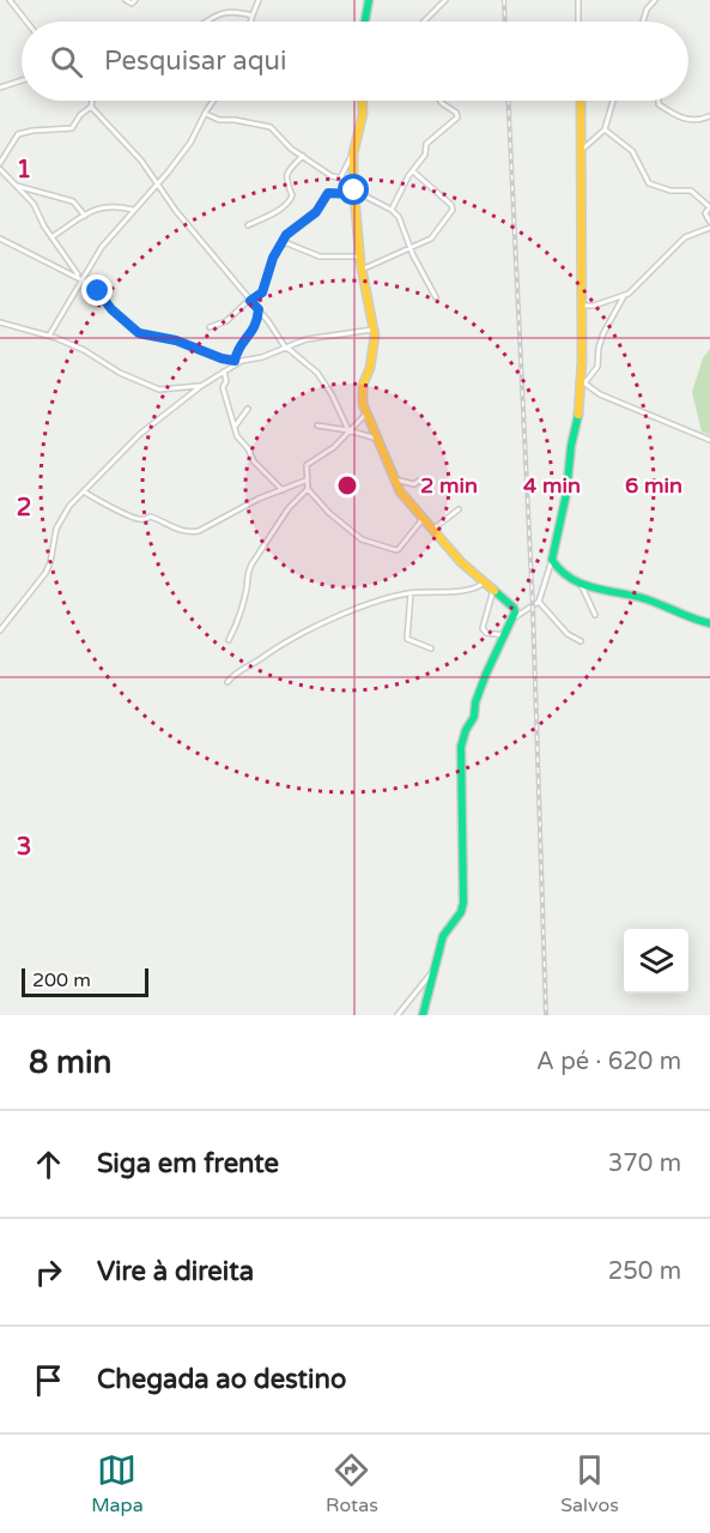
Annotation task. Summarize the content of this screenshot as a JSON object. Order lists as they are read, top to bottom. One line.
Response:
{"scale_bar":"200 m","page":{"search":"Pesquisar aqui","scale":"200 m","heading":["8 min","A pé · 620 m"],"list":[["Siga em frente","370 m"],["Vire à direita","250 m"],"Chegada ao destino"],"nav":["Mapa","Rotas","Salvos"]},"grid":{"rows":["1","2","3"]},"rings":["2 min","4 min","6 min"]}
